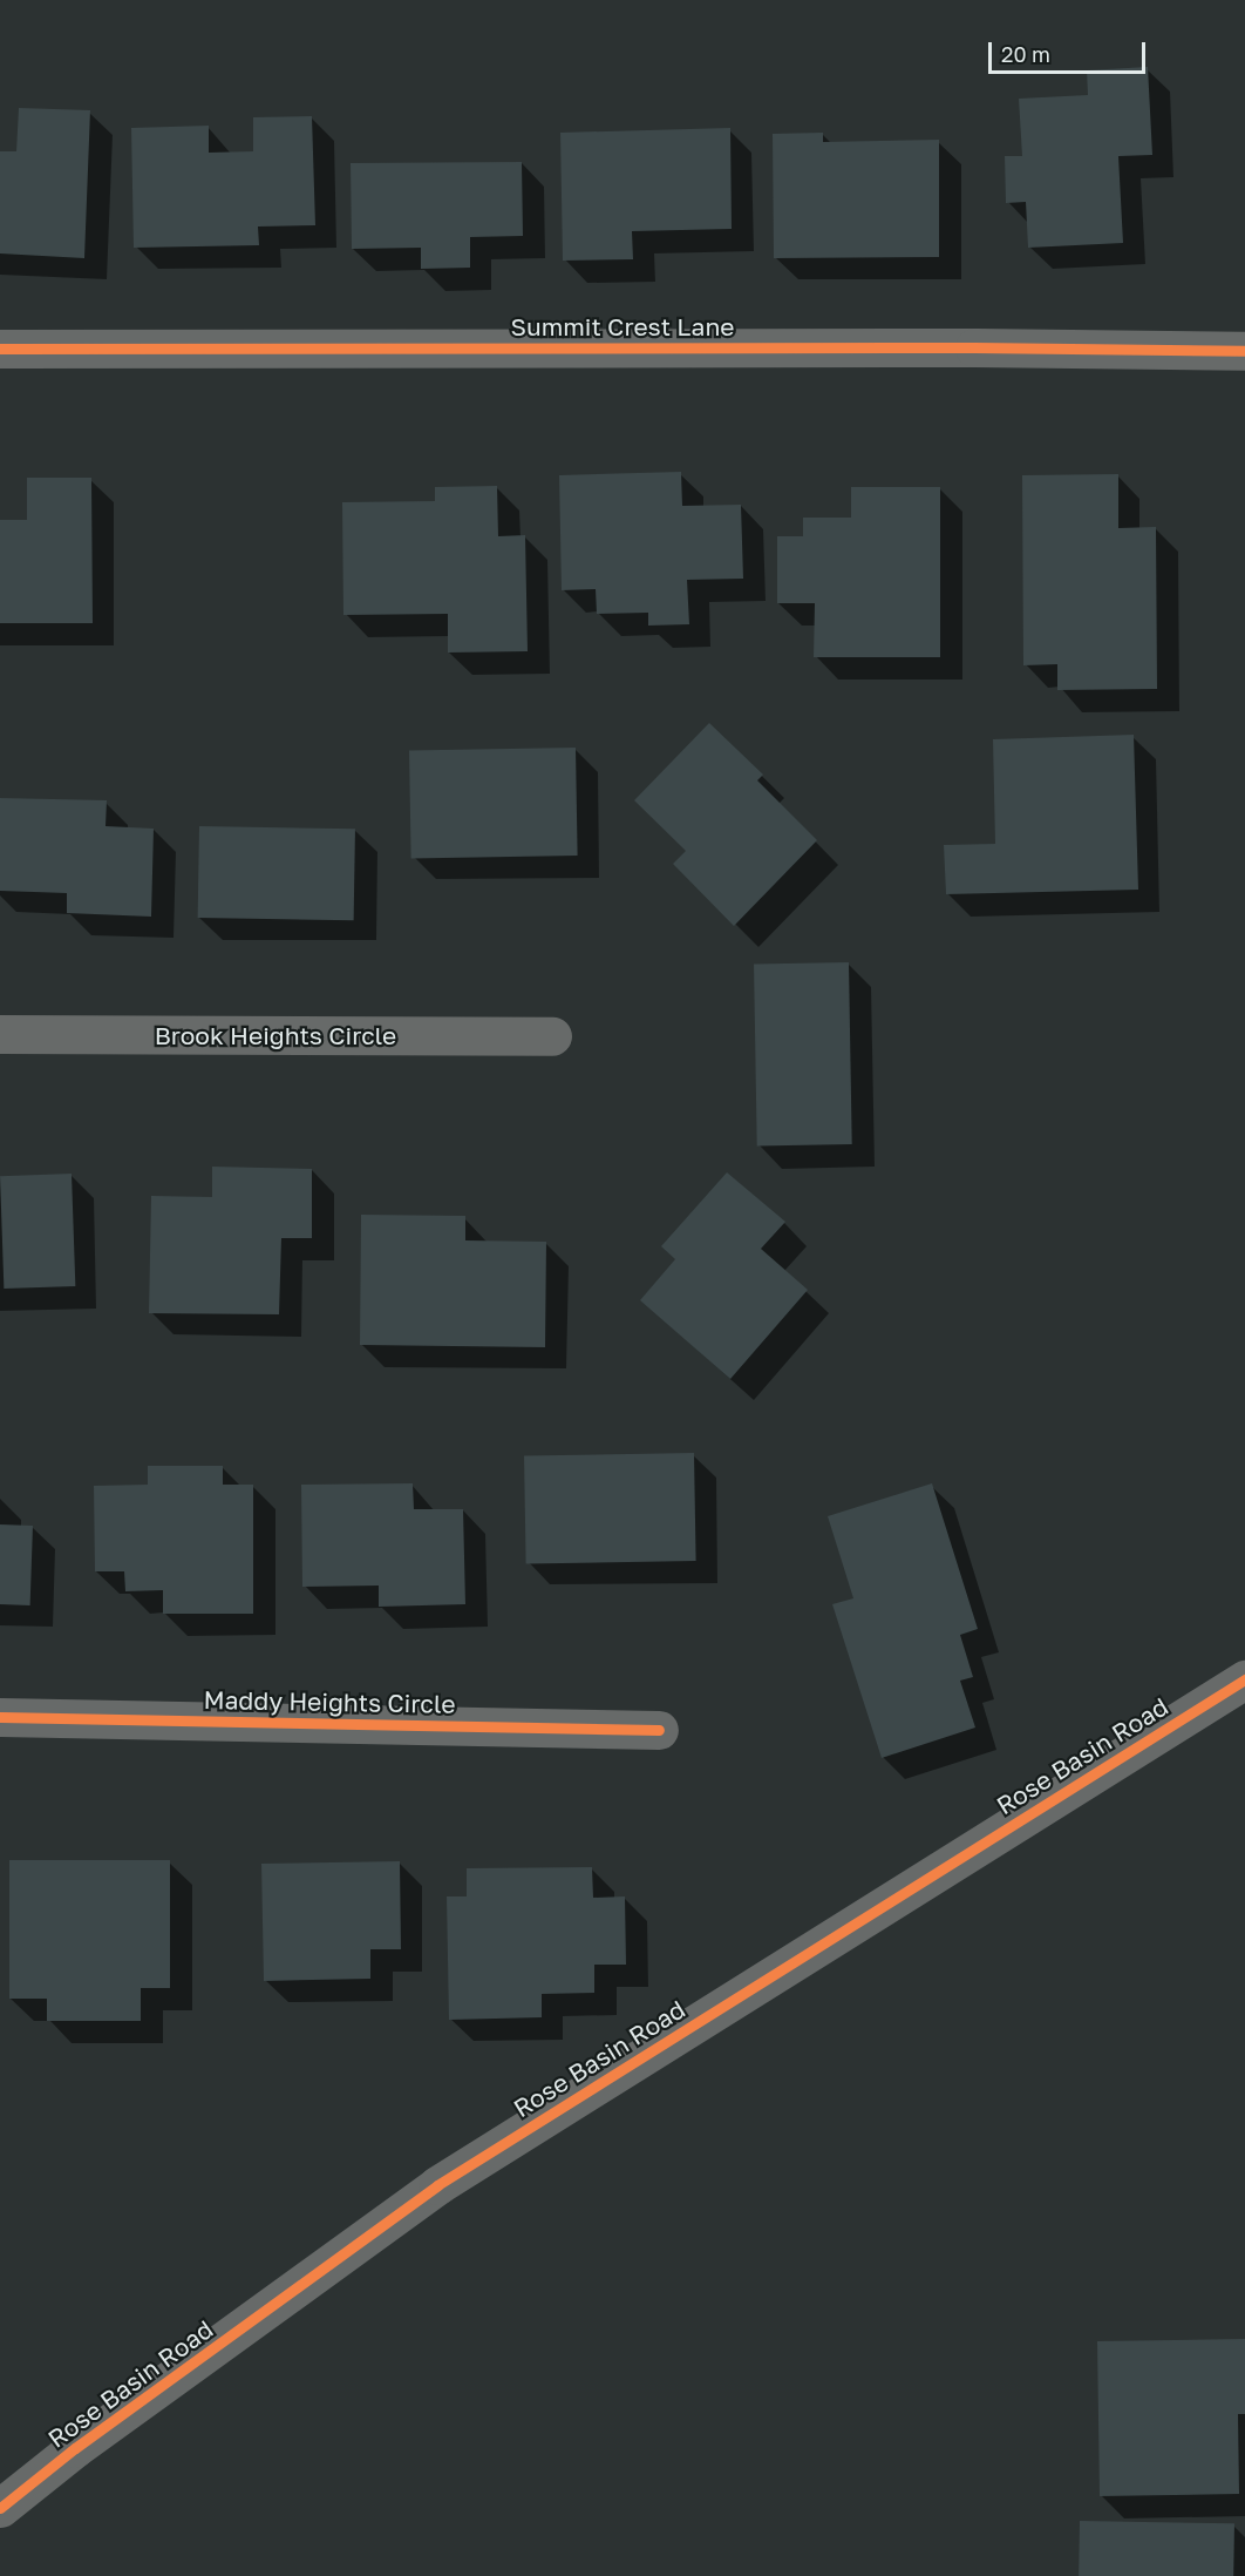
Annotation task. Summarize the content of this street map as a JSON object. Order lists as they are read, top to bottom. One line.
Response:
{"streets":{"street":["Summit Crest Lane","Brook Heights Circle","Maddy Heights Circle","Rose Basin Road"]},"scale_bar":"20 m"}
